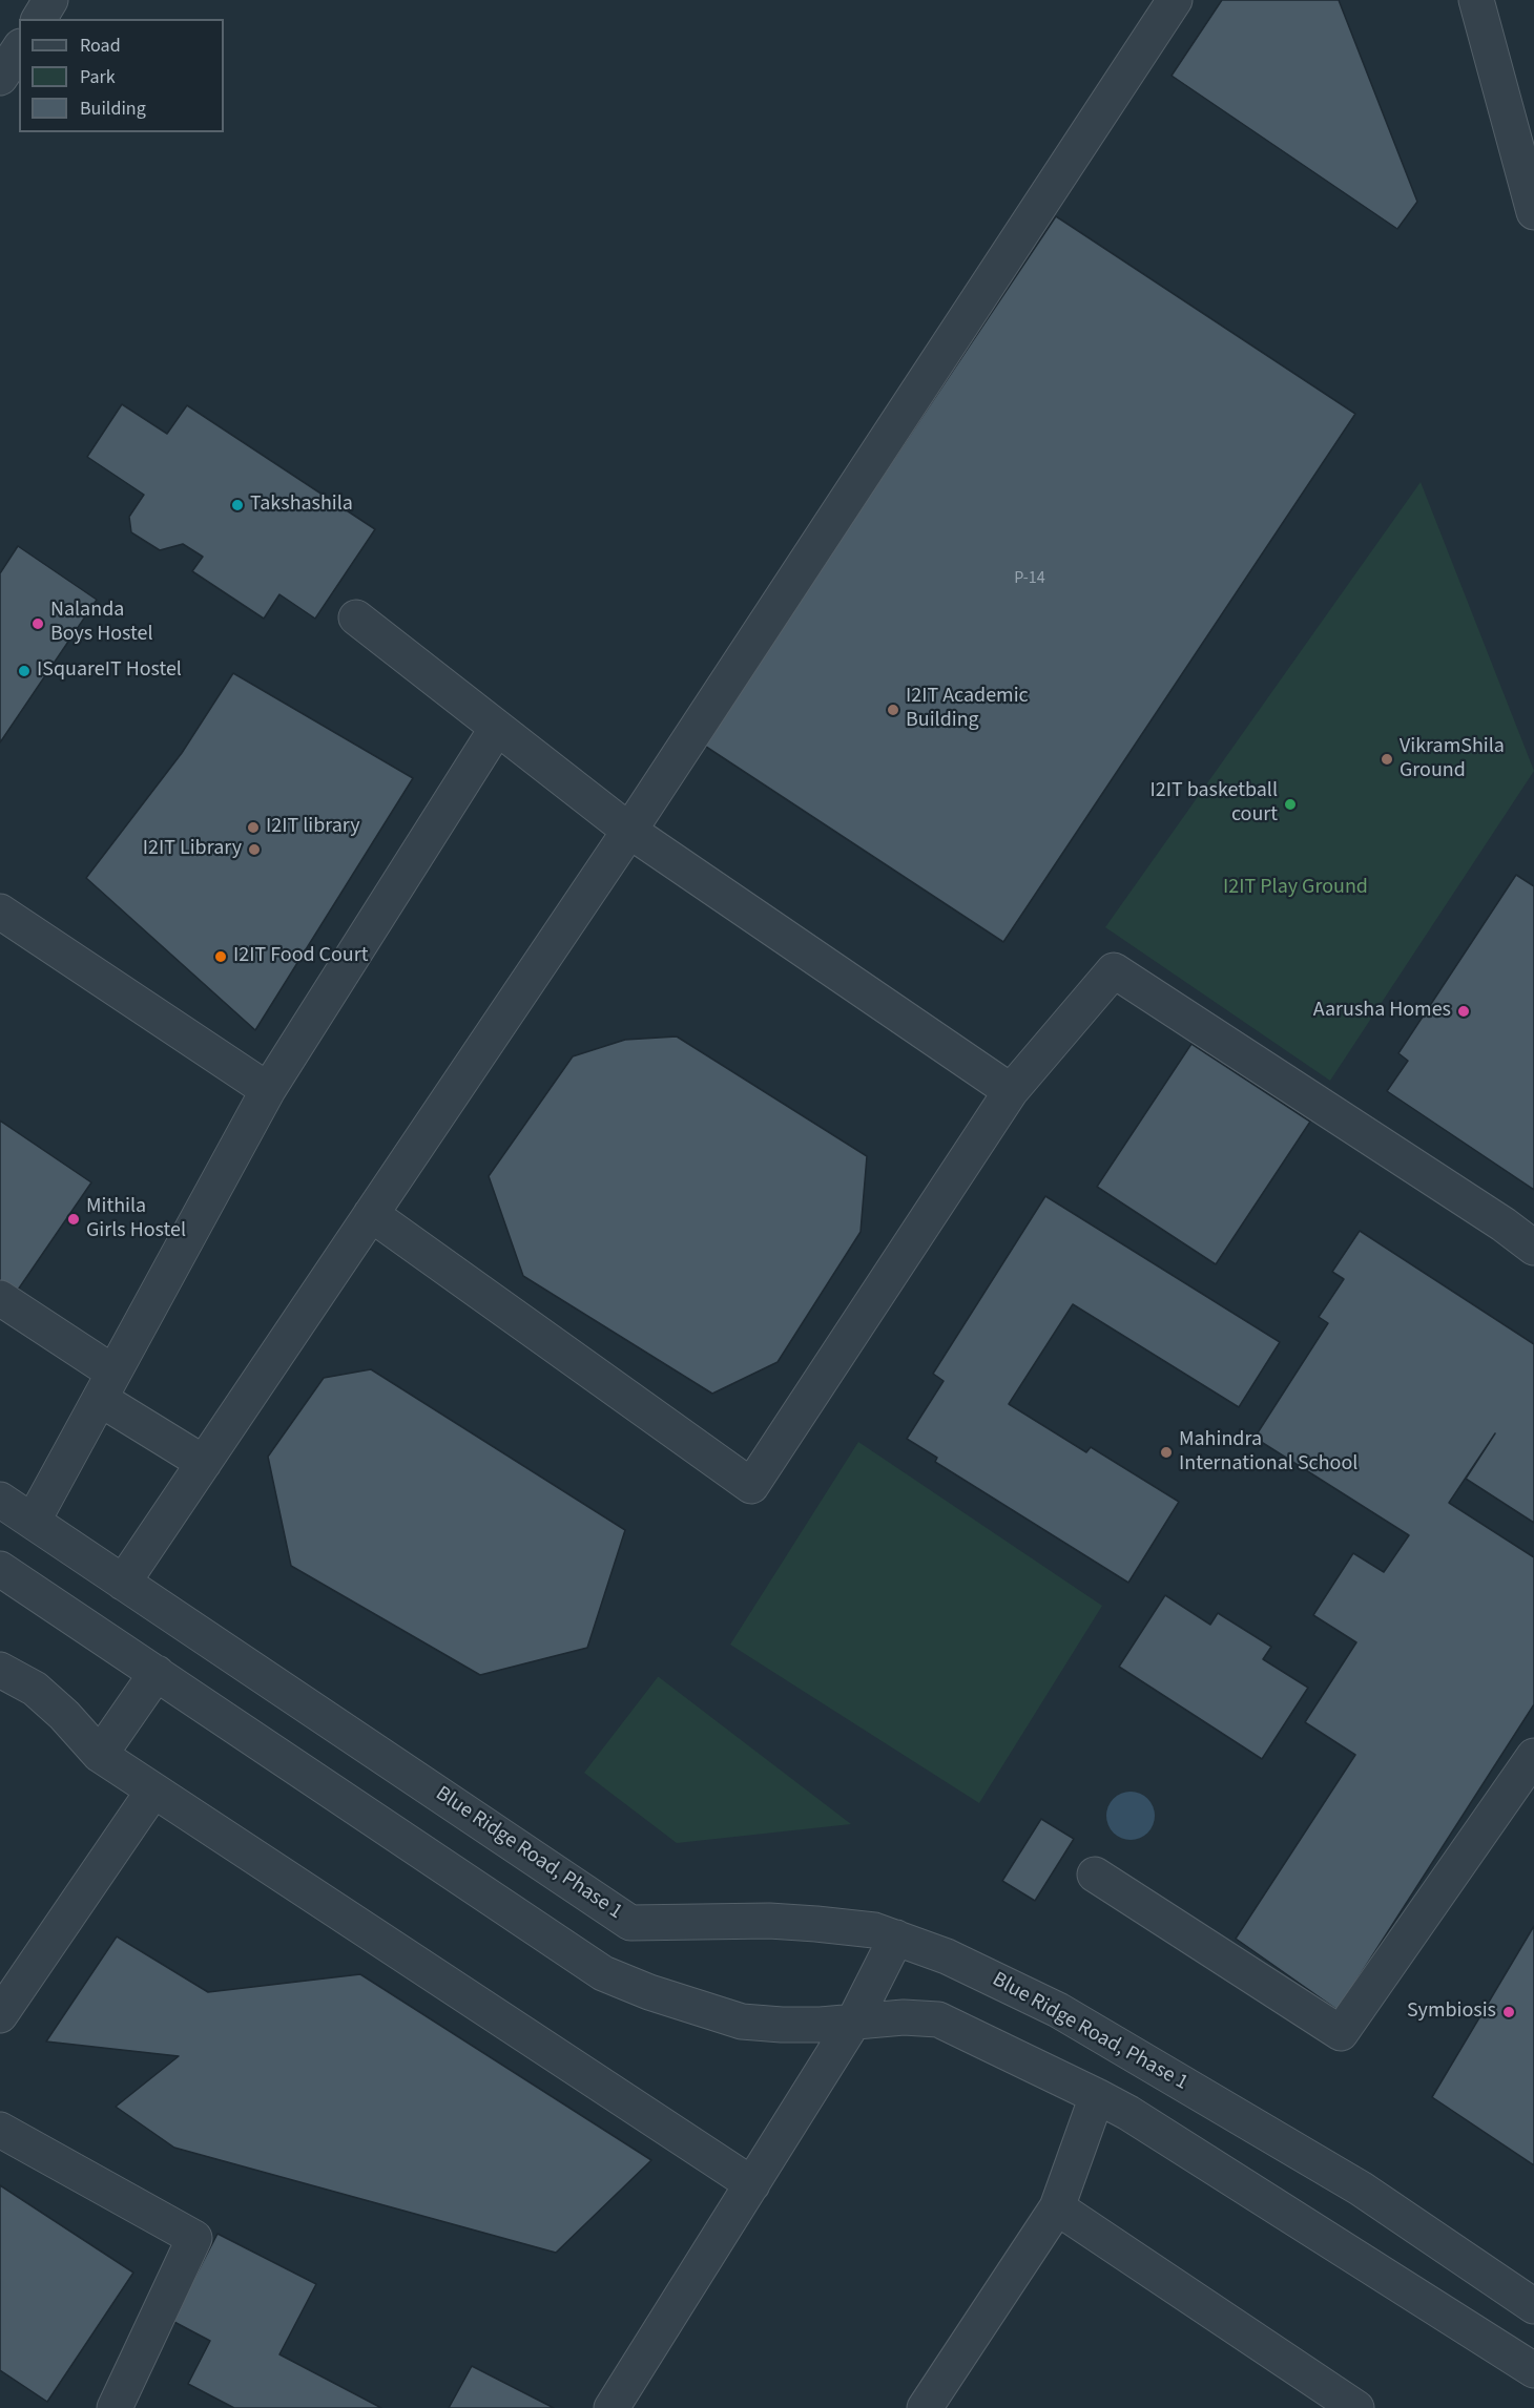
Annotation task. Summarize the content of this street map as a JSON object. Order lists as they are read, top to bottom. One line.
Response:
{"streets":{"street":["Blue Ridge Road, Phase 1"]},"parks":["I2IT Play Ground"],"places":["Takshashila","Nalanda Boys Hostel","ISquareIT Hostel","I2IT Academic Building","VikramShila Ground","I2IT basketball court","I2IT library","I2IT Library","I2IT Food Court","Aarusha Homes","Mithila Girls Hostel","Mahindra International School","Symbiosis"],"house_numbers":["P-14"],"legend":["Road","Park","Building"]}
